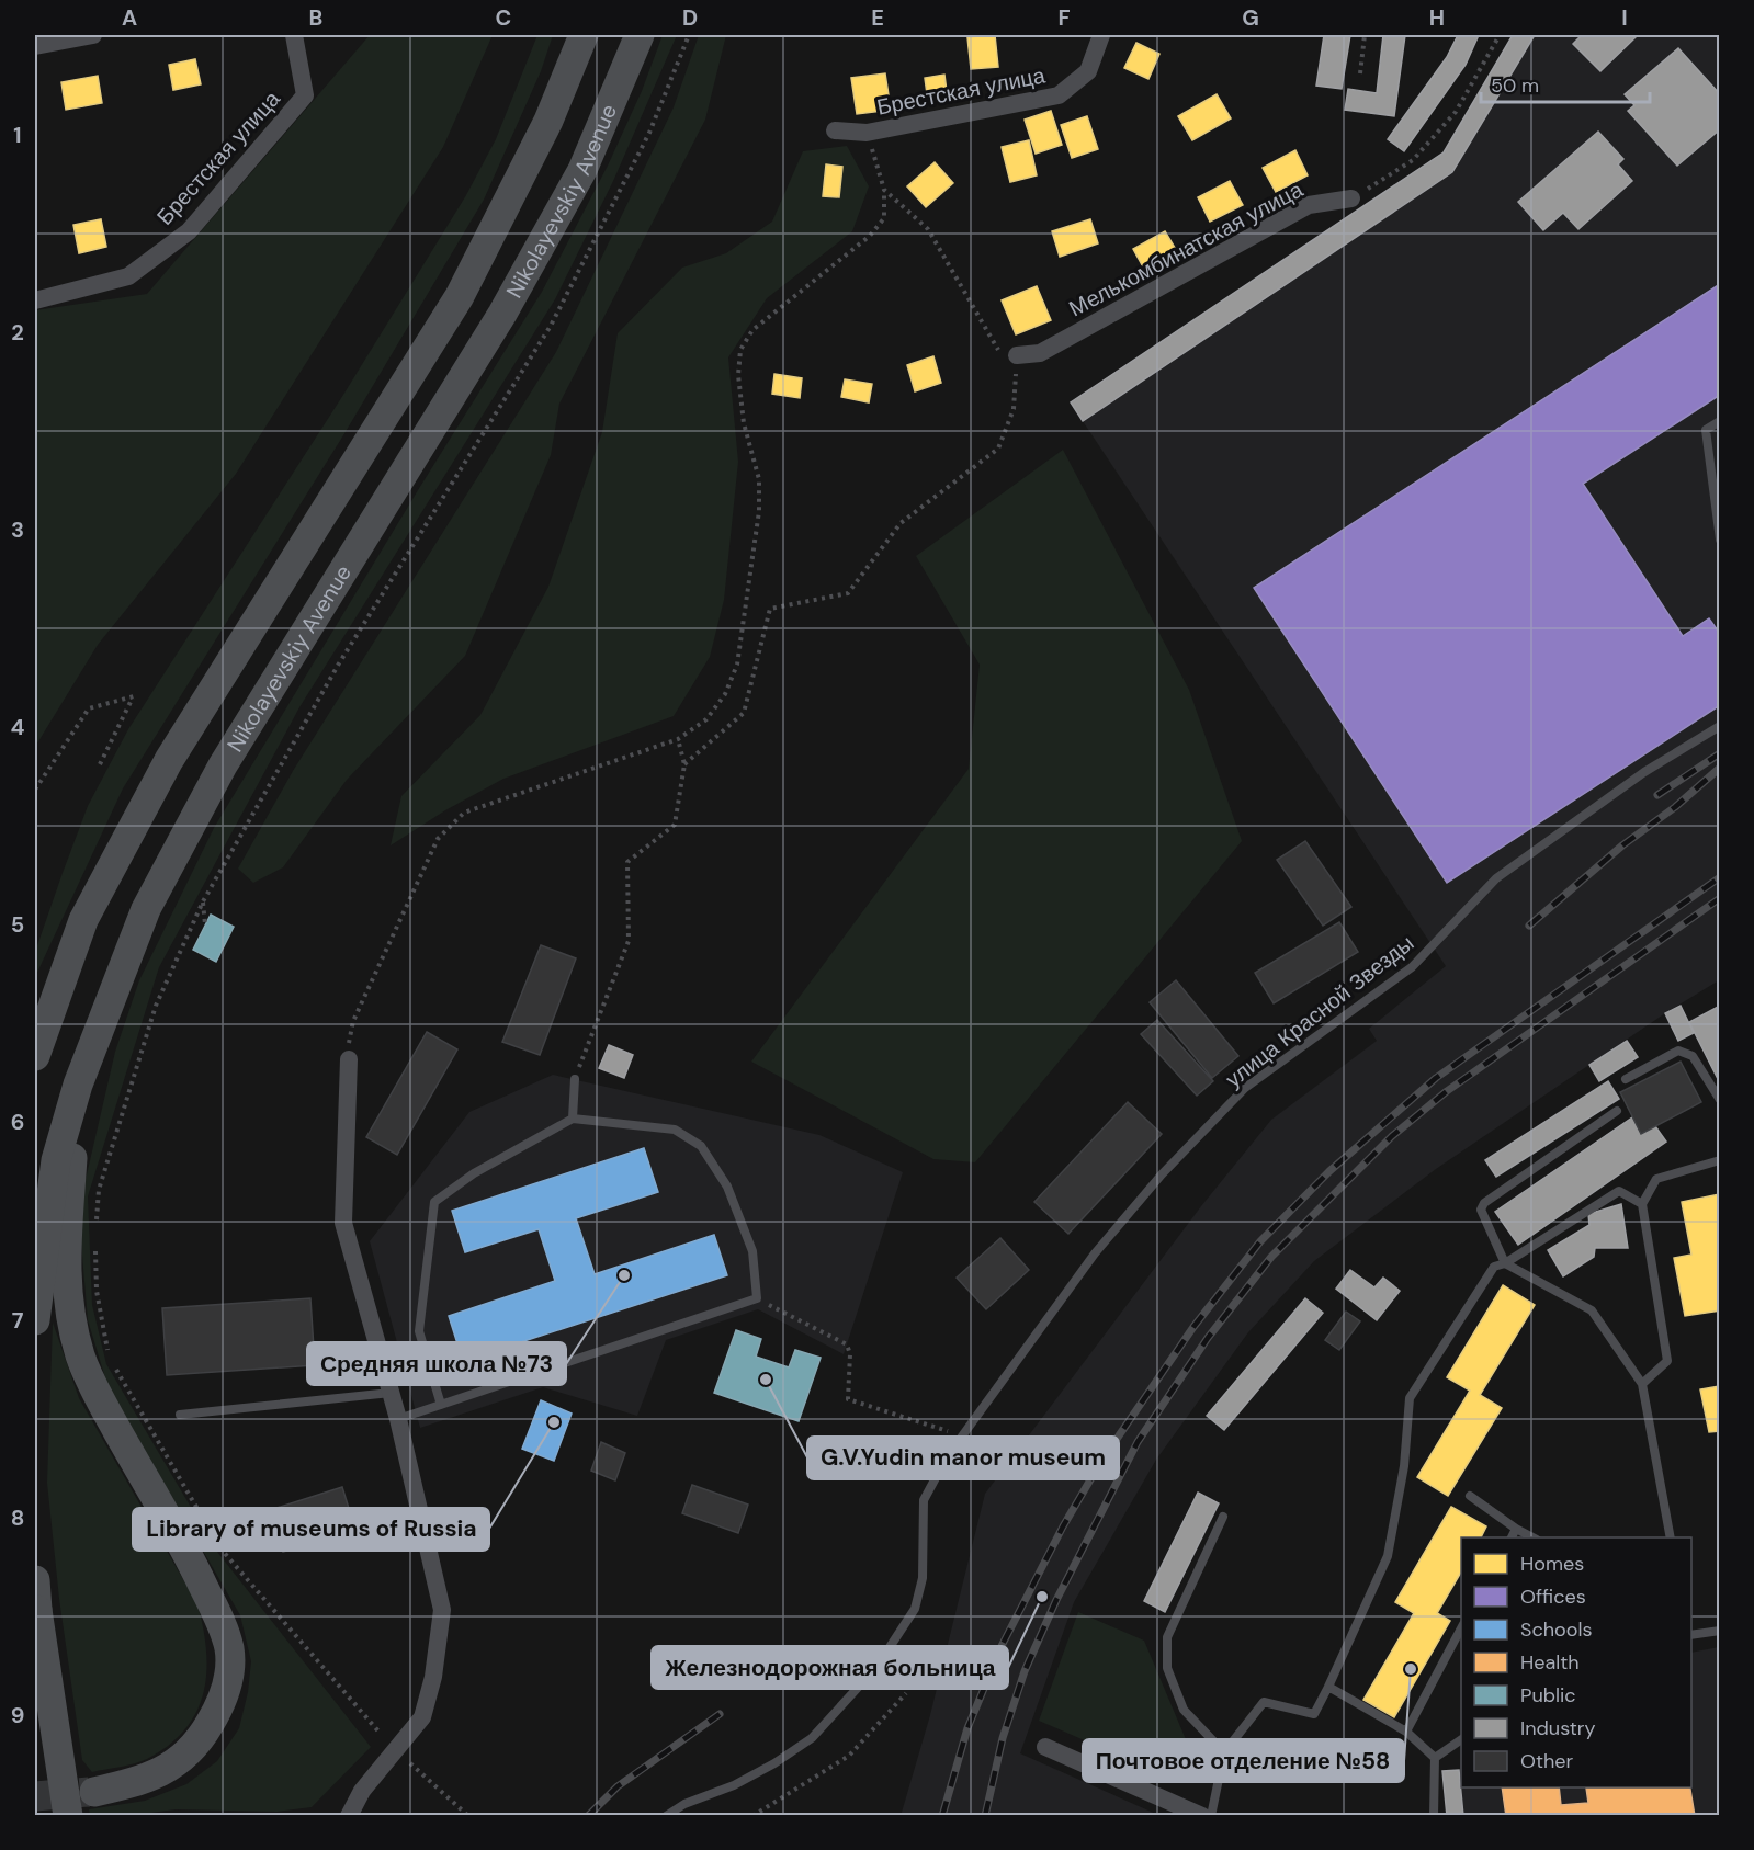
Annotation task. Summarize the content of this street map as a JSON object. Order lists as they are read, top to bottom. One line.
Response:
{"streets":{"main road":["Nikolayevskiy Avenue"],"street":["Брестская улица","Мелькомбинатская улица"],"lane":["улица Красной Звезды"]},"places":["Средняя школа №73","G.V.Yudin manor museum","Library of museums of Russia","Железнодорожная больница","Почтовое отделение №58"],"legend":["Homes","Offices","Schools","Health","Public","Industry","Other"],"scale_bar":"50 m","grid":{"columns":["A","B","C","D","E","F","G","H","I"],"rows":["1","2","3","4","5","6","7","8","9"]}}
